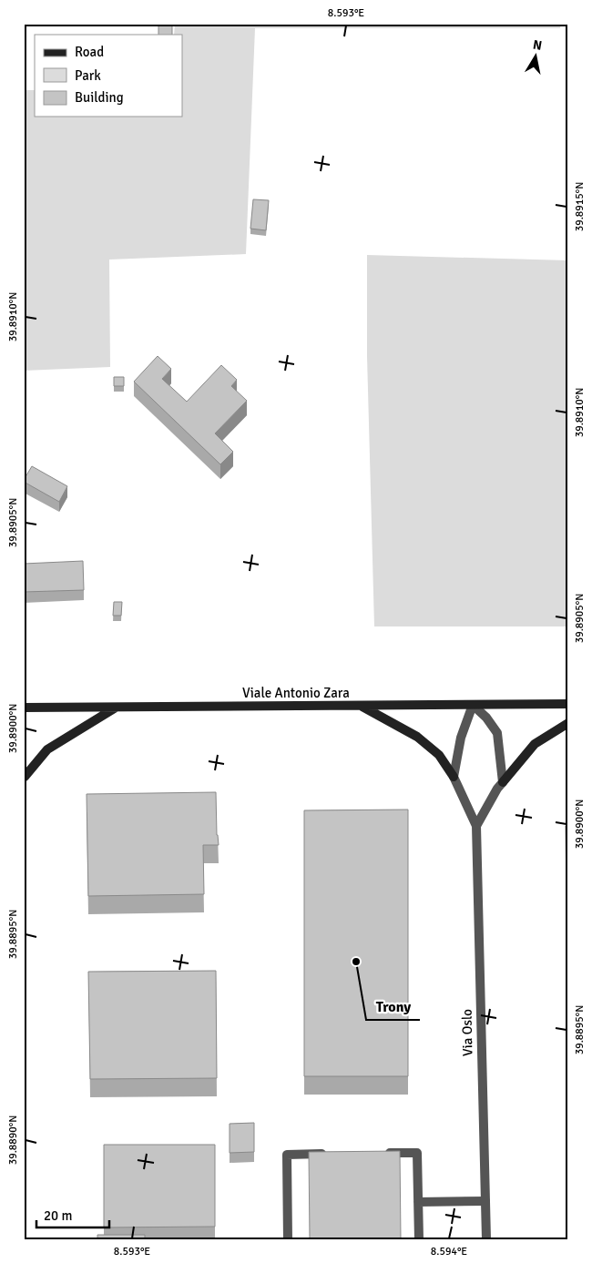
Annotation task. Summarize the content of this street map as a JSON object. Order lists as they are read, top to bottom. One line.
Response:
{"streets":{"main road":["Viale Antonio Zara"],"street":["Via Oslo"]},"places":["Trony"],"legend":["Road","Park","Building"],"scale_bar":"20 m","north":"top","coordinates":["8.593°E","39.8915°N","39.8910°N","39.8905°N","39.8900°N","39.8895°N","39.8890°N","8.594°E"]}
